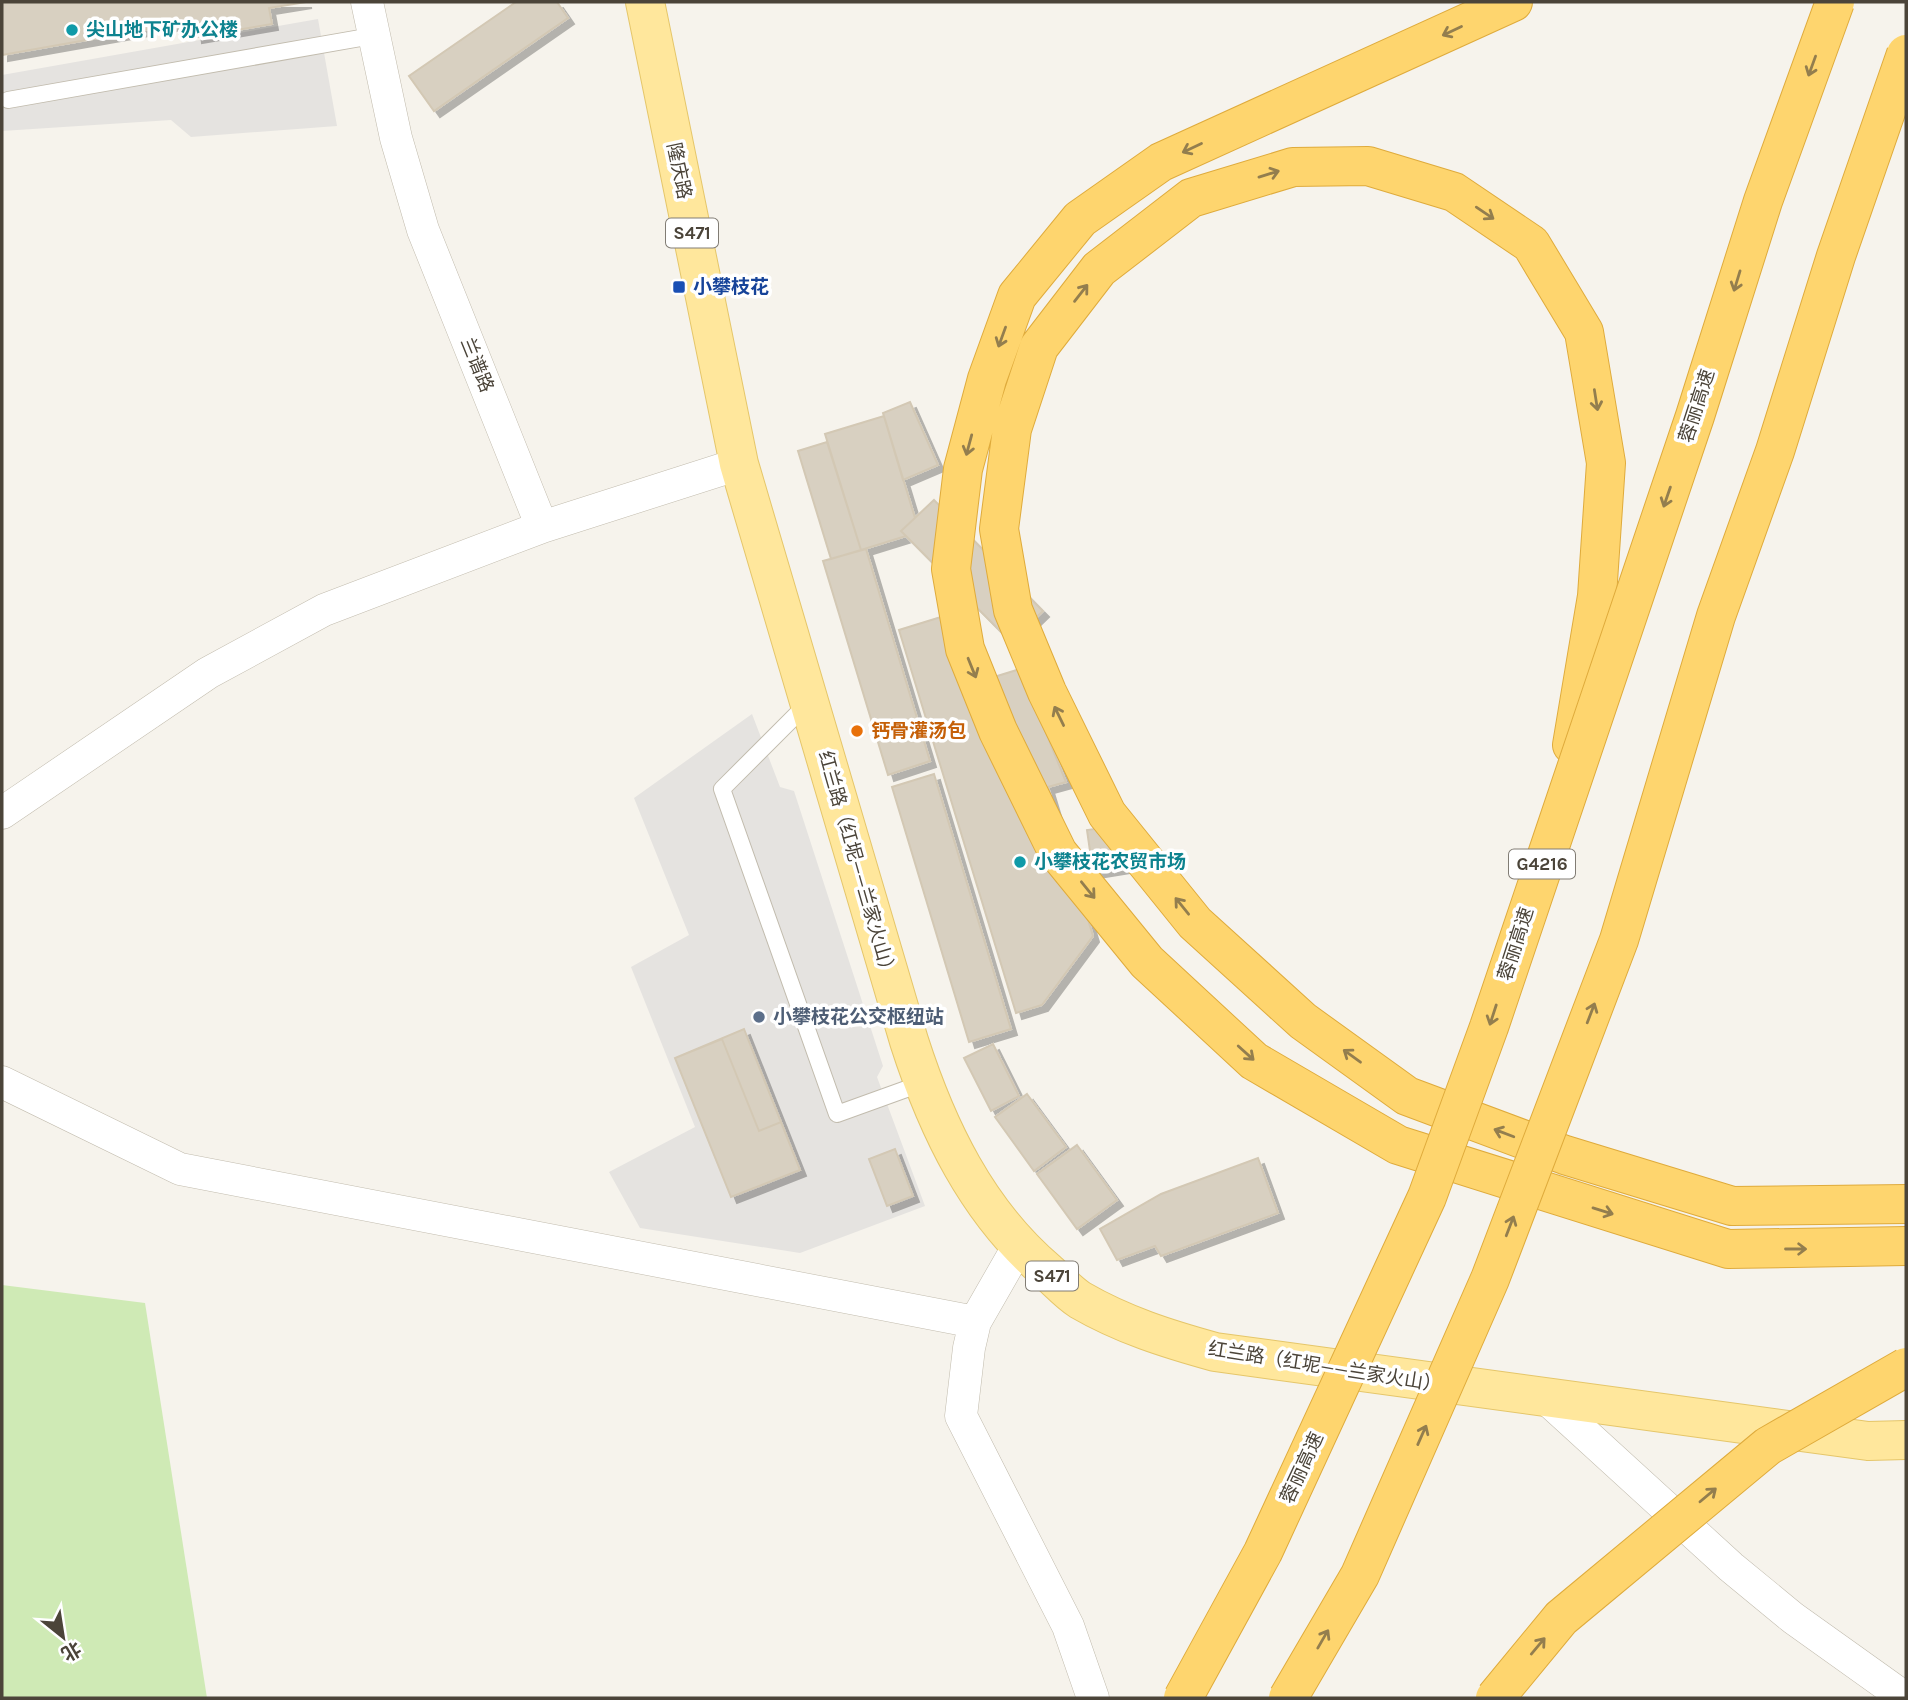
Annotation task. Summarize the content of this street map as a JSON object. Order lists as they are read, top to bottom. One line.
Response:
{"streets":{"highway":["蓉丽高速","G4216"],"main road":["隆庆路","S471","红兰路（红坭——兰家火山）"],"street":["兰谱路"]},"crossings":[["隆庆路","红兰路（红坭——兰家火山）"]],"places":{"other":["尖山地下矿办公楼","钙骨灌汤包","小攀枝花农贸市场","小攀枝花公交枢纽站"],"transit":["小攀枝花"]},"north":"bottom right"}
